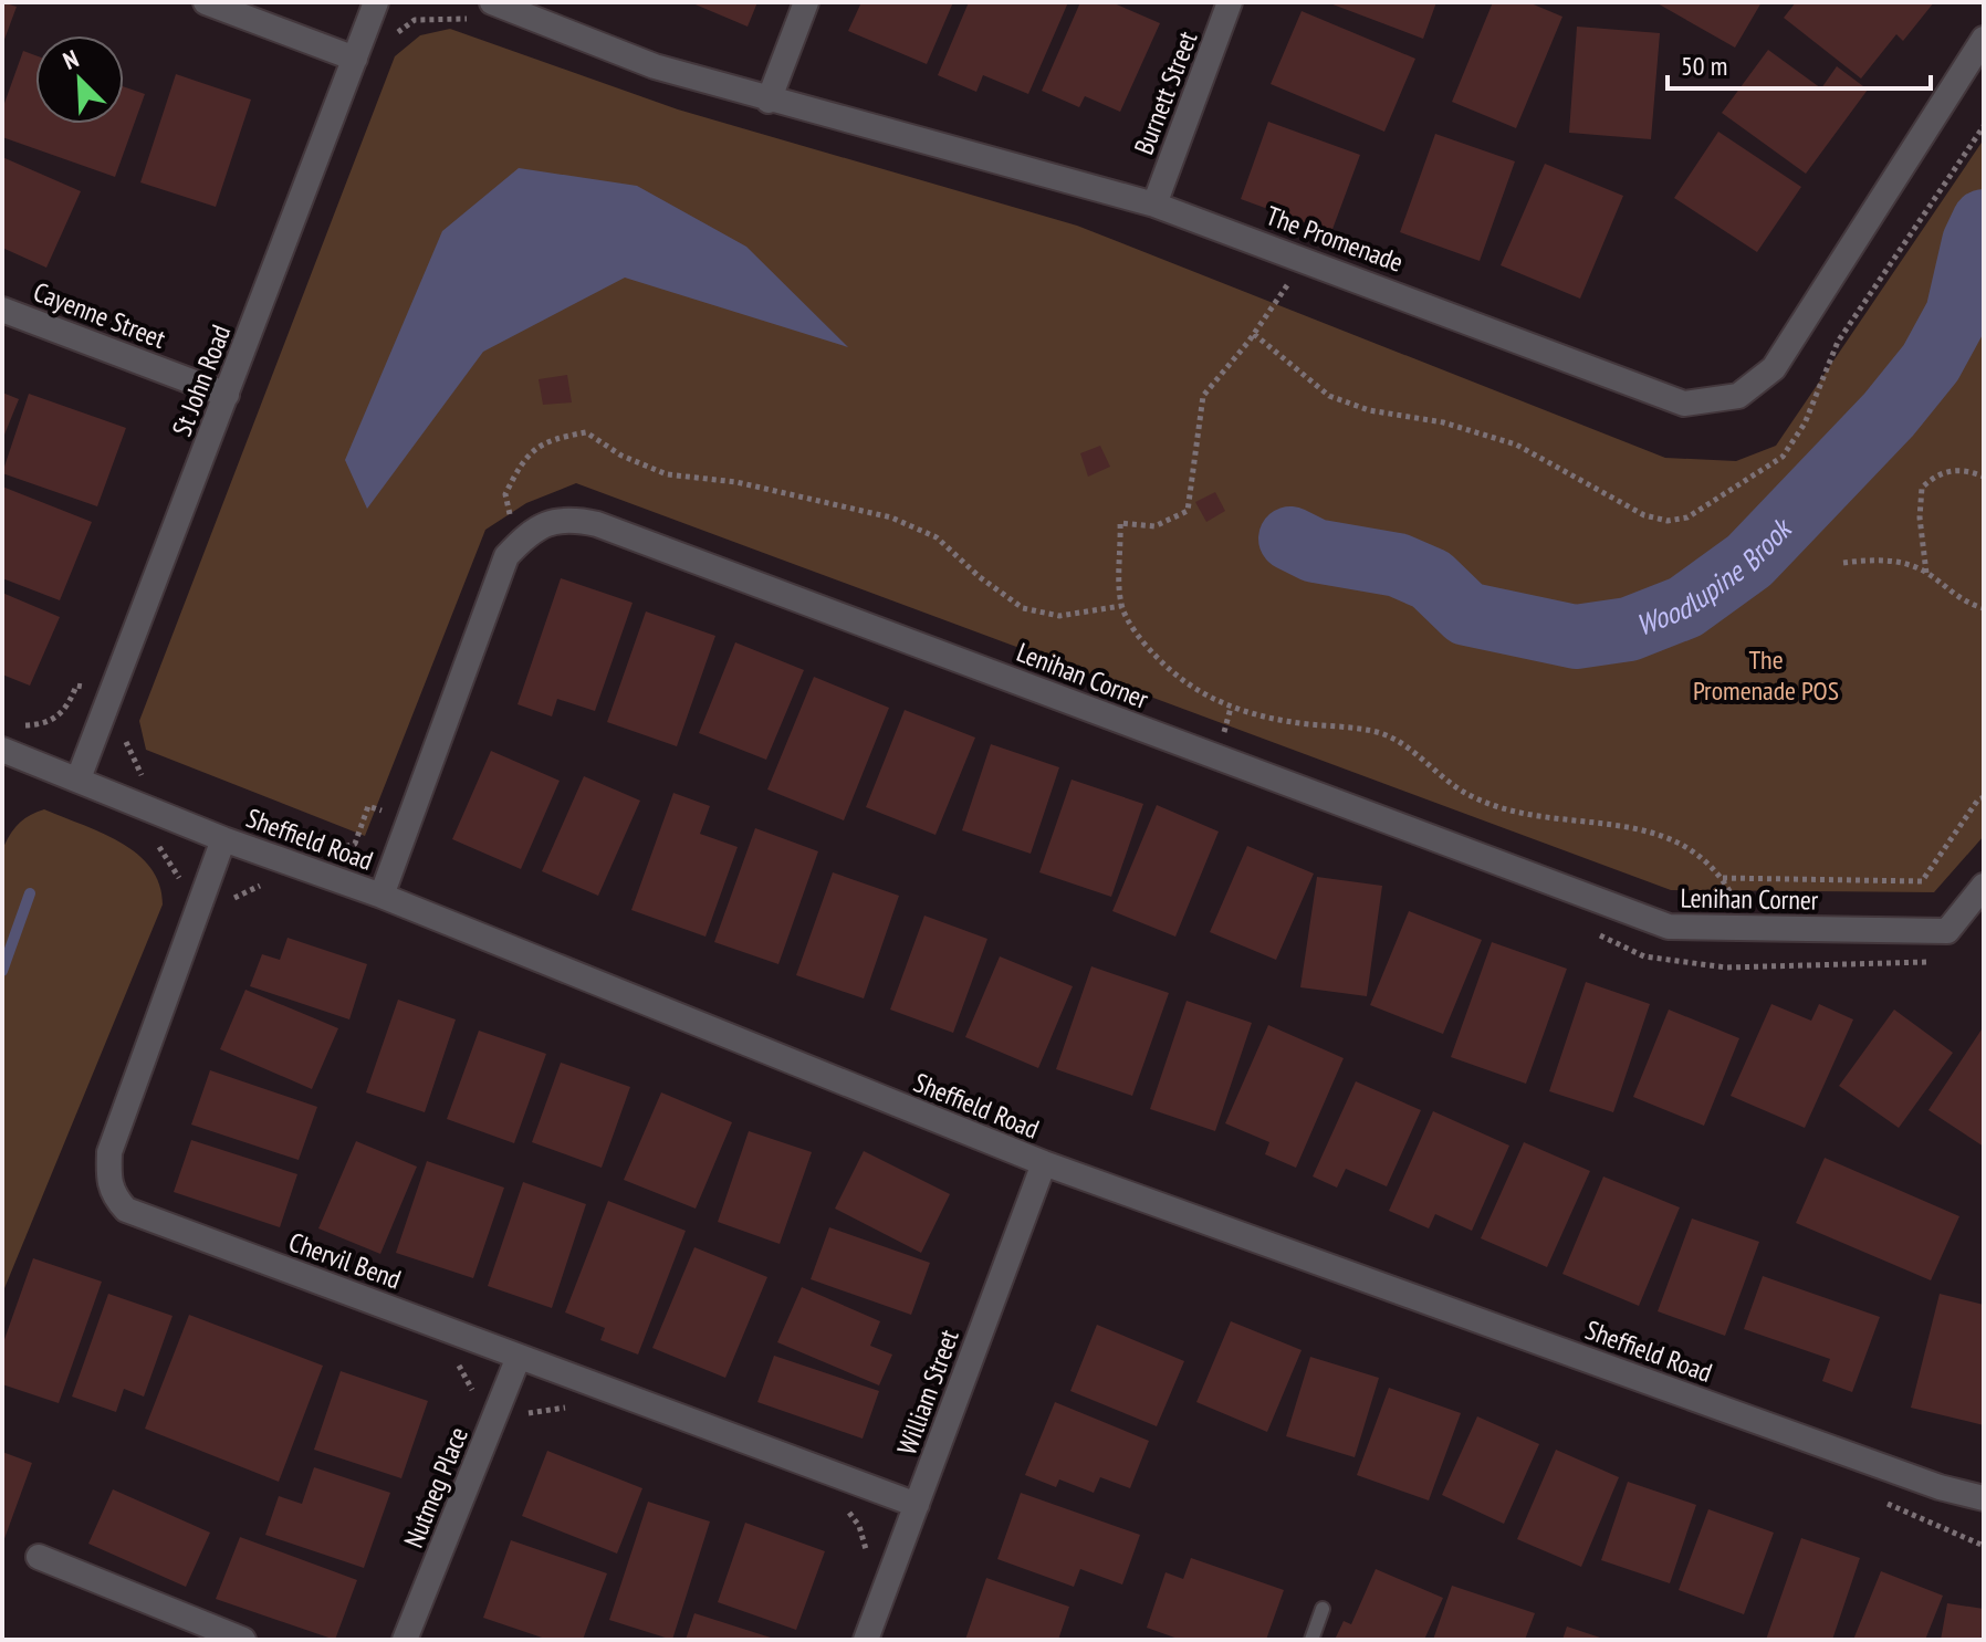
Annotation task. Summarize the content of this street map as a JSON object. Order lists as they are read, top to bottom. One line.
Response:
{"streets":{"street":["Burnett Street","The Promenade","Cayenne Street","St John Road","Lenihan Corner","Sheffield Road","Chervil Bend","William Street","Nutmeg Place"]},"crossings":[["Burnett Street","The Promenade"],["Cayenne Street","St John Road"],["St John Road","Sheffield Road"],["Sheffield Road","Chervil Bend"],["Sheffield Road","William Street"],["Chervil Bend","William Street"],["Chervil Bend","Nutmeg Place"]],"water":["Woodlupine Brook"],"parks":["The Promenade POS"],"scale_bar":"50 m","north":"top left"}
